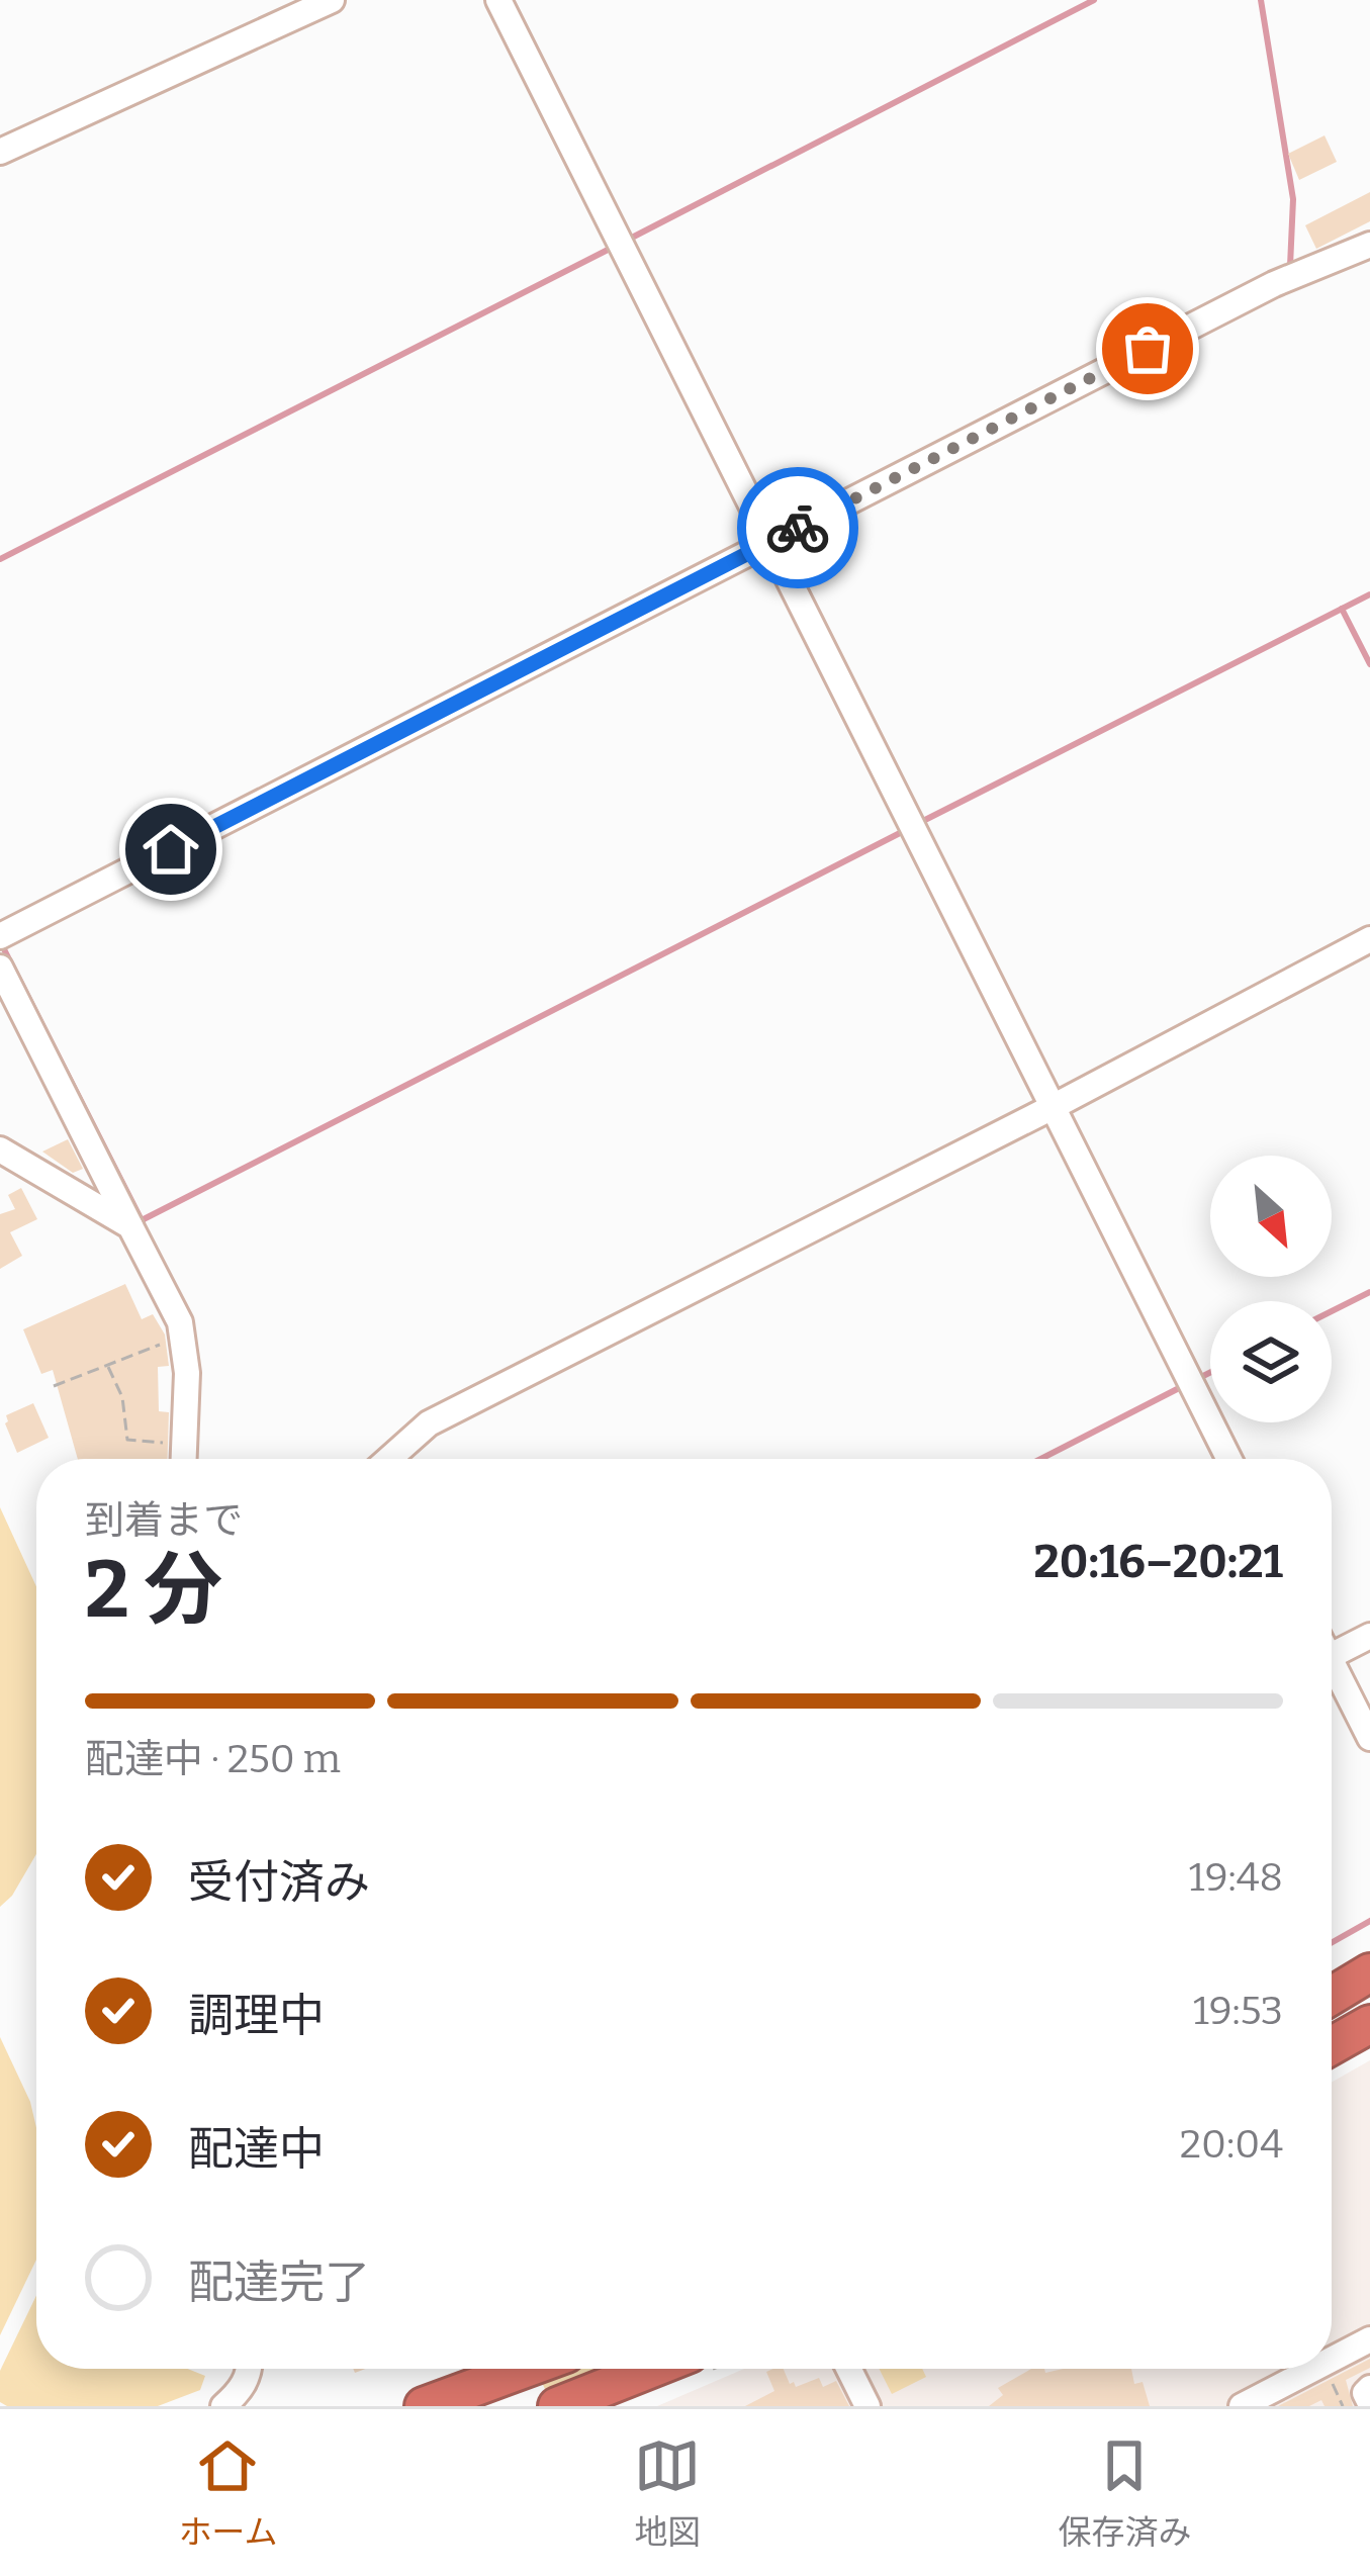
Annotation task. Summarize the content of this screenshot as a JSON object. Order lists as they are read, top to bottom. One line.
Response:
{"north":"bottom right","page":{"heading":["2 分","到着まで","20:16–20:21"],"bar":"配達中 · 250 m","list":[["受付済み","19:48"],["調理中","19:53"],["配達中","20:04"],"配達完了"],"tabs":["ホーム","地図","保存済み"]}}
